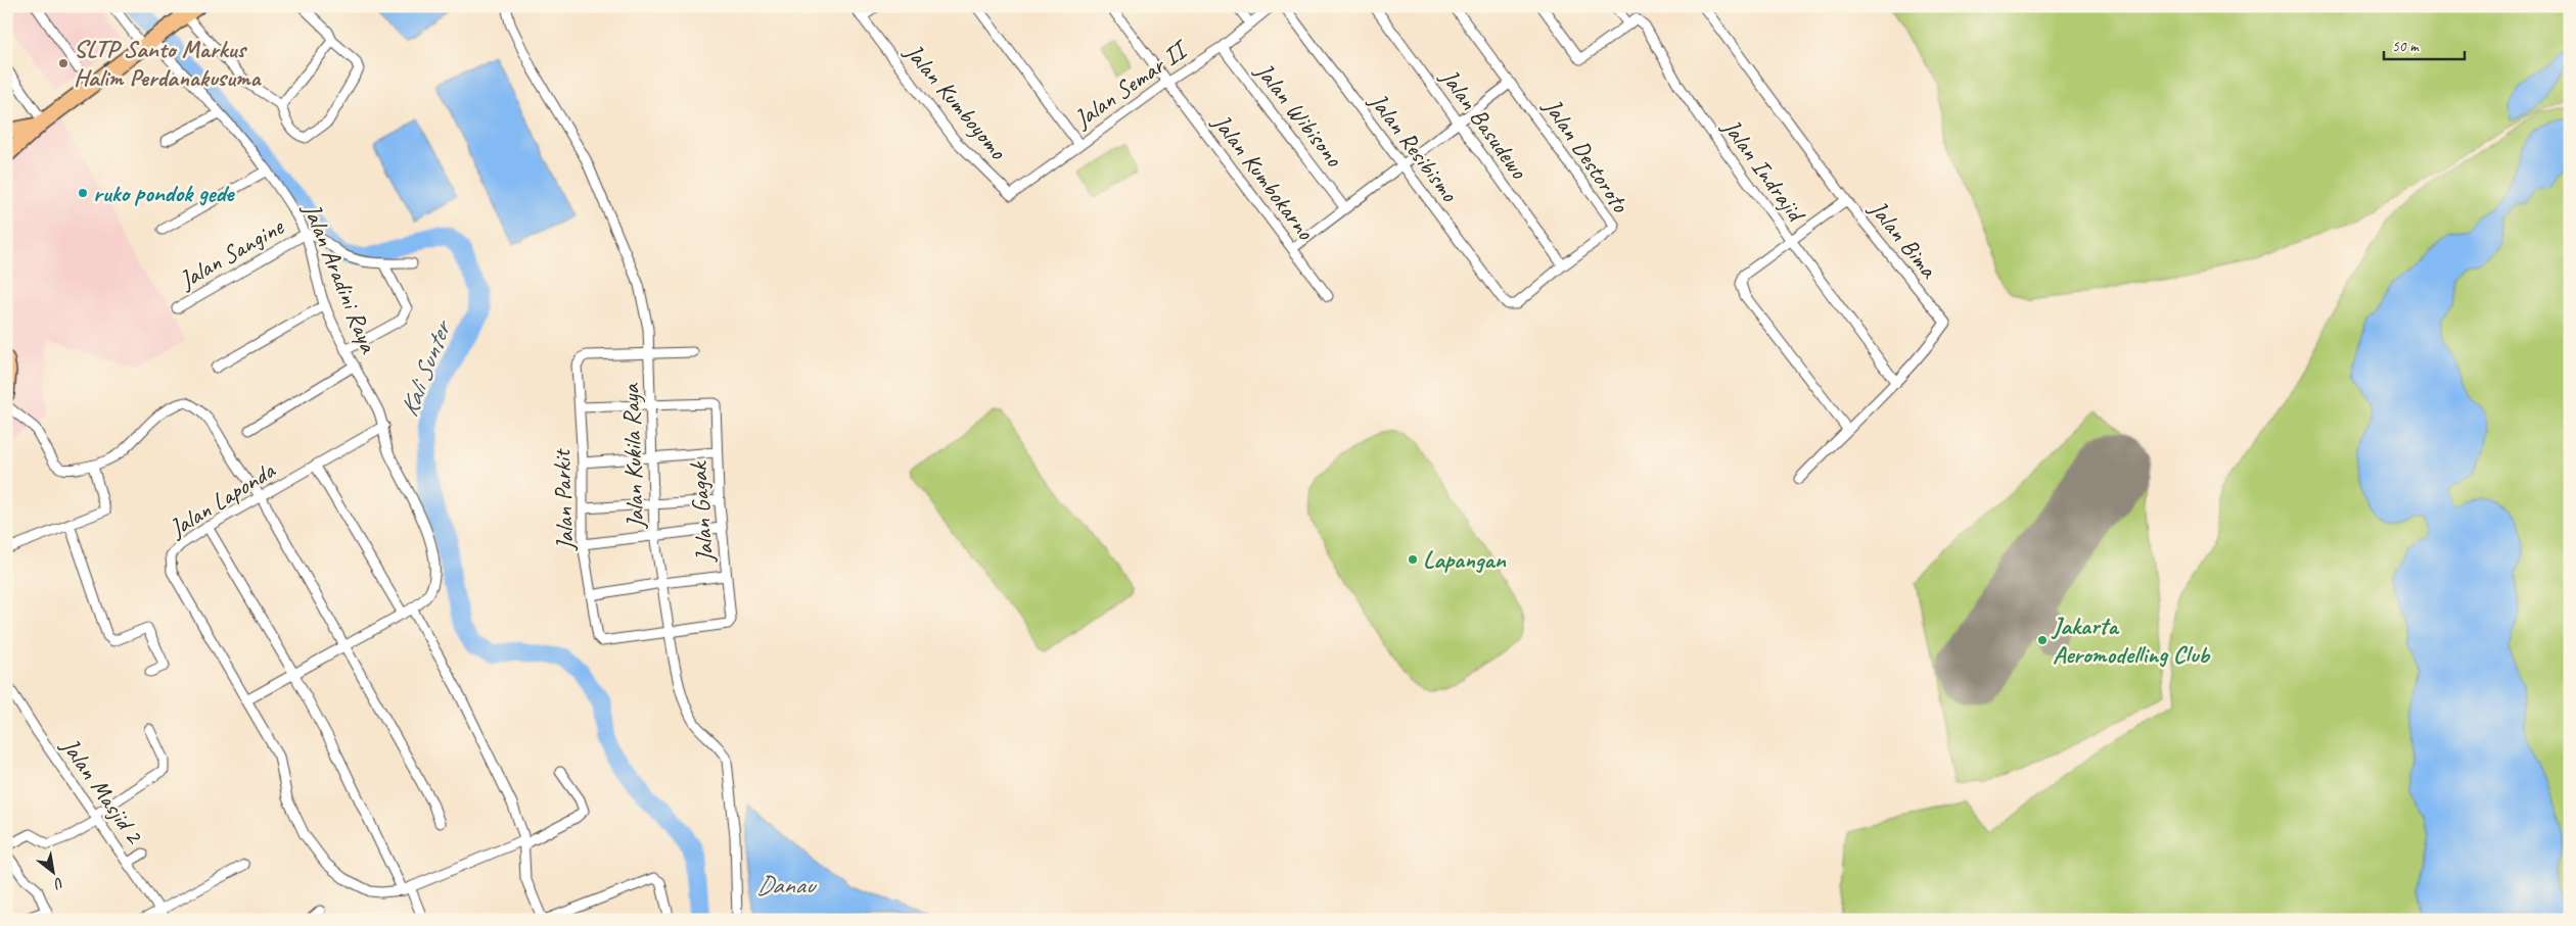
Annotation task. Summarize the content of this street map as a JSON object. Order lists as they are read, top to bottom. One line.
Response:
{"streets":{"street":["Jalan Semar II","Jalan Kumboyomo","Jalan Wibisono","Jalan Basudewo","Jalan Resibismo","Jalan Destoroto","Jalan Indrajid","Jalan Kumbokarno","Jalan Bima","Jalan Sangine","Jalan Aradini Raya","Jalan Kukila Raya","Jalan Laponda","Jalan Parkit","Jalan Gagak","Jalan Masjid 2"]},"crossings":[["Jalan Semar II","Jalan Kumboyomo"],["Jalan Semar II","Jalan Wibisono"],["Jalan Semar II","Jalan Kumbokarno"],["Jalan Basudewo","Jalan Destoroto"],["Jalan Resibismo","Jalan Destoroto"],["Jalan Indrajid","Jalan Bima"],["Jalan Sangine","Jalan Aradini Raya"],["Jalan Aradini Raya","Jalan Laponda"],["Jalan Kukila Raya","Jalan Parkit"],["Jalan Kukila Raya","Jalan Gagak"],["Jalan Parkit","Jalan Gagak"]],"water":["Kali Sunter","Danau"],"places":["SLTP Santo Markus Halim Perdanakusuma","ruko pondok gede","Lapangan","Jakarta Aeromodelling Club"],"scale_bar":"50 m","north":"bottom right"}
